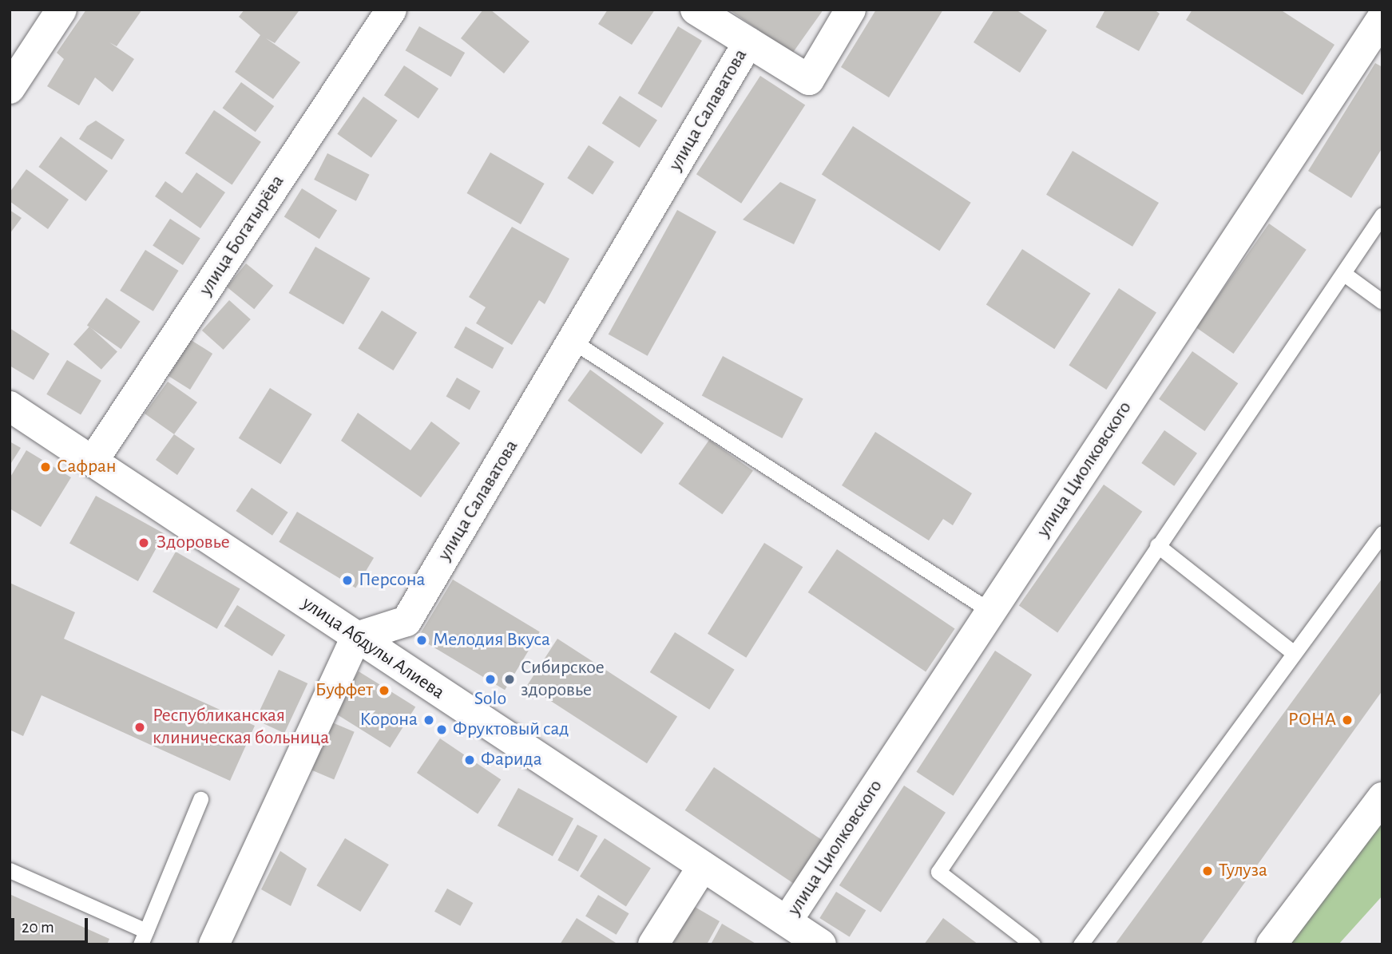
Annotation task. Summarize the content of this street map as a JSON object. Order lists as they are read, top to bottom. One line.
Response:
{"streets":{"street":["улица Салаватова","улица Богатырёва","улица Циолковского","улица Абдулы Алиева"]},"crossings":[["улица Салаватова","улица Абдулы Алиева"],["улица Богатырёва","улица Абдулы Алиева"],["улица Циолковского","улица Абдулы Алиева"]],"places":["Сафран","Здоровье","Персона","Мелодия Вкуса","Solo","Сибирское здоровье","Буффет","Корона","РОНА","Республиканская клиническая больница","Фруктовый сад","Фарида","Тулуза"],"scale_bar":"20 m"}
